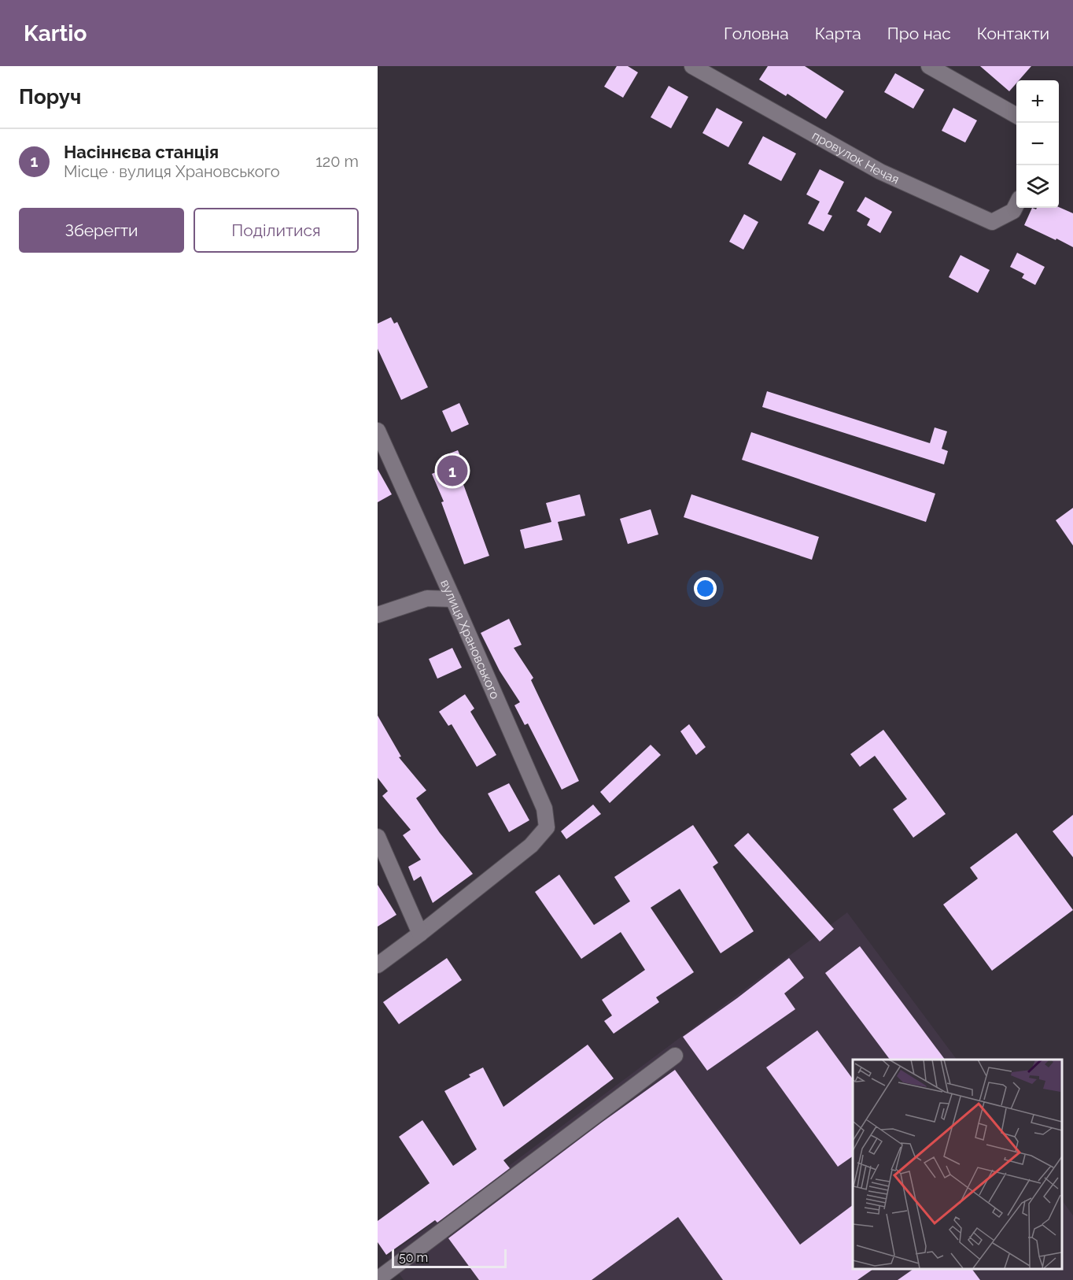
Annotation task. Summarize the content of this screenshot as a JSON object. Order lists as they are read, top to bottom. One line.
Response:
{"streets":{"street":["провулок Нечая","вулиця Храновського"]},"scale_bar":"50 m","page":{"header":"Kartio","nav":["Головна","Карта","Про нас","Контакти"],"heading":"Поруч","map_buttons":["+","−"],"list":[{"mark":"1","name":"Насіннєва станція","note":"Місце · вулиця Храновського","value":"120 m"}],"buttons":["Зберегти","Поділитися"],"pins":"1","scale":"50 m"}}
